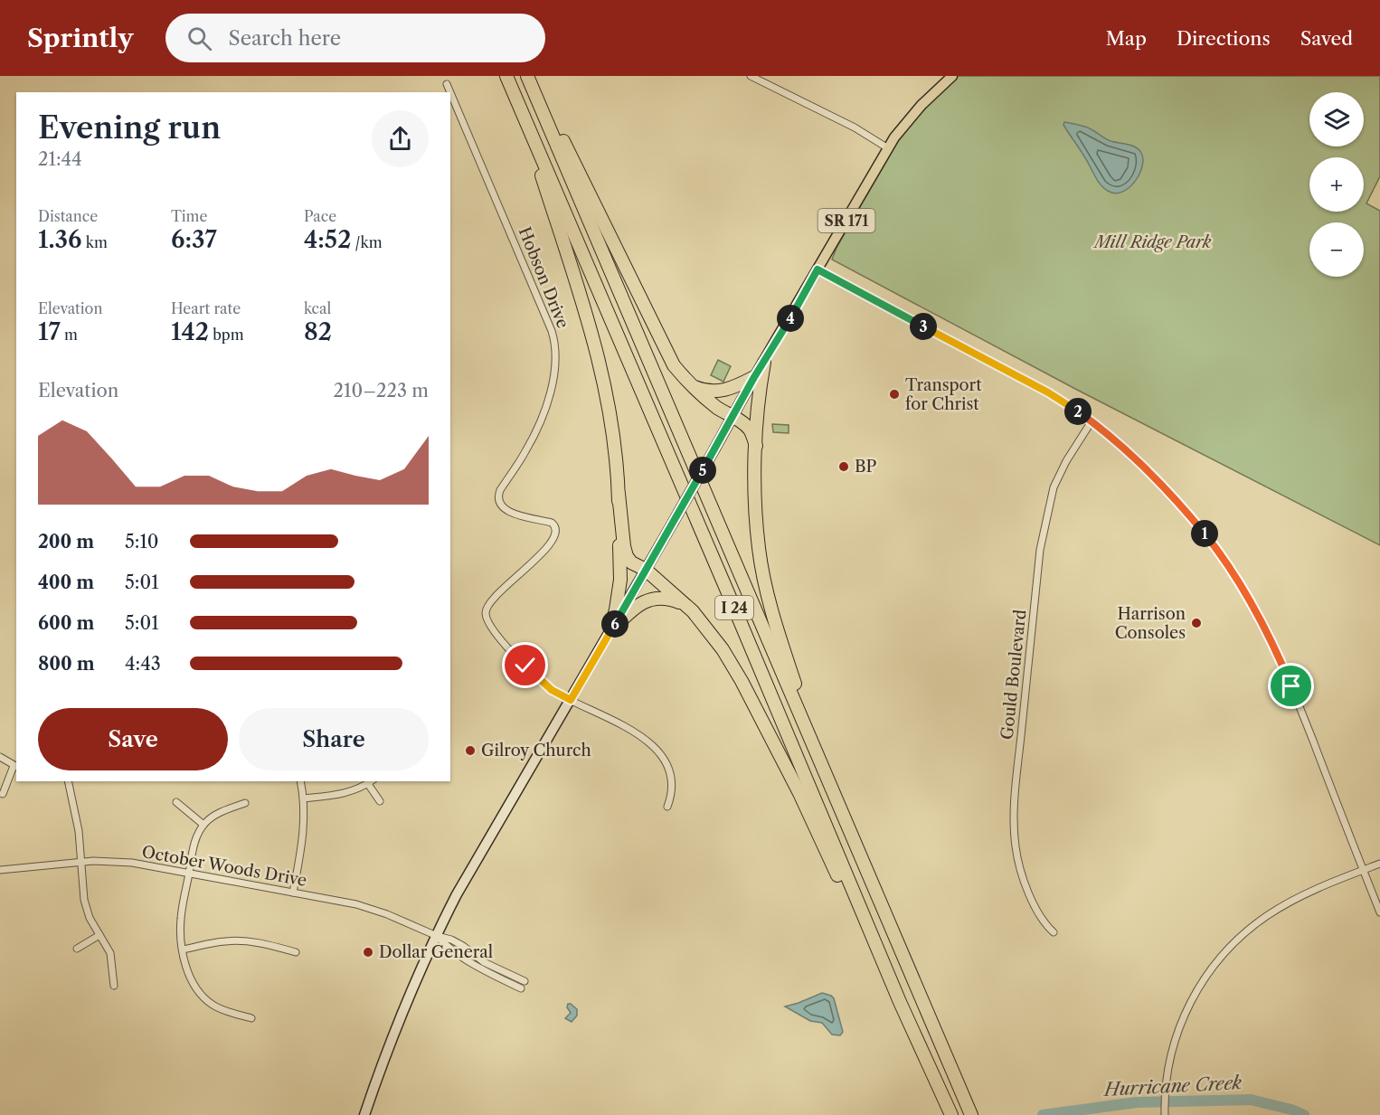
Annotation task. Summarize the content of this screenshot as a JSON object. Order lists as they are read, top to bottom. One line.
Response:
{"streets":{"highway":["I 24"],"main road":["SR 171"],"street":["Hobson Drive","Gould Boulevard","October Woods Drive"]},"water":["Hurricane Creek"],"parks":["Mill Ridge Park"],"places":["Transport for Christ","BP","Harrison Consoles","Gilroy Church","Dollar General"],"page":{"header":"Sprintly","search":"Search here","nav":["Map","Directions","Saved"],"map_buttons":["+","−"],"heading":["Evening run","21:44"],"stats":[["Distance","1.36 km"],["Time","6:37"],["Pace","4:52 /km"],["Elevation","17 m"],["Heart rate","142 bpm"],["kcal","82"]],"pins":["4","3","2","5","1","6"],"chart":["Elevation","210–223 m"],"list":[{"name":"200 m","note":"5:10"},{"name":"400 m","note":"5:01"},{"name":"600 m","note":"5:01"},{"name":"800 m","note":"4:43"}],"buttons":["Save","Share"]}}
